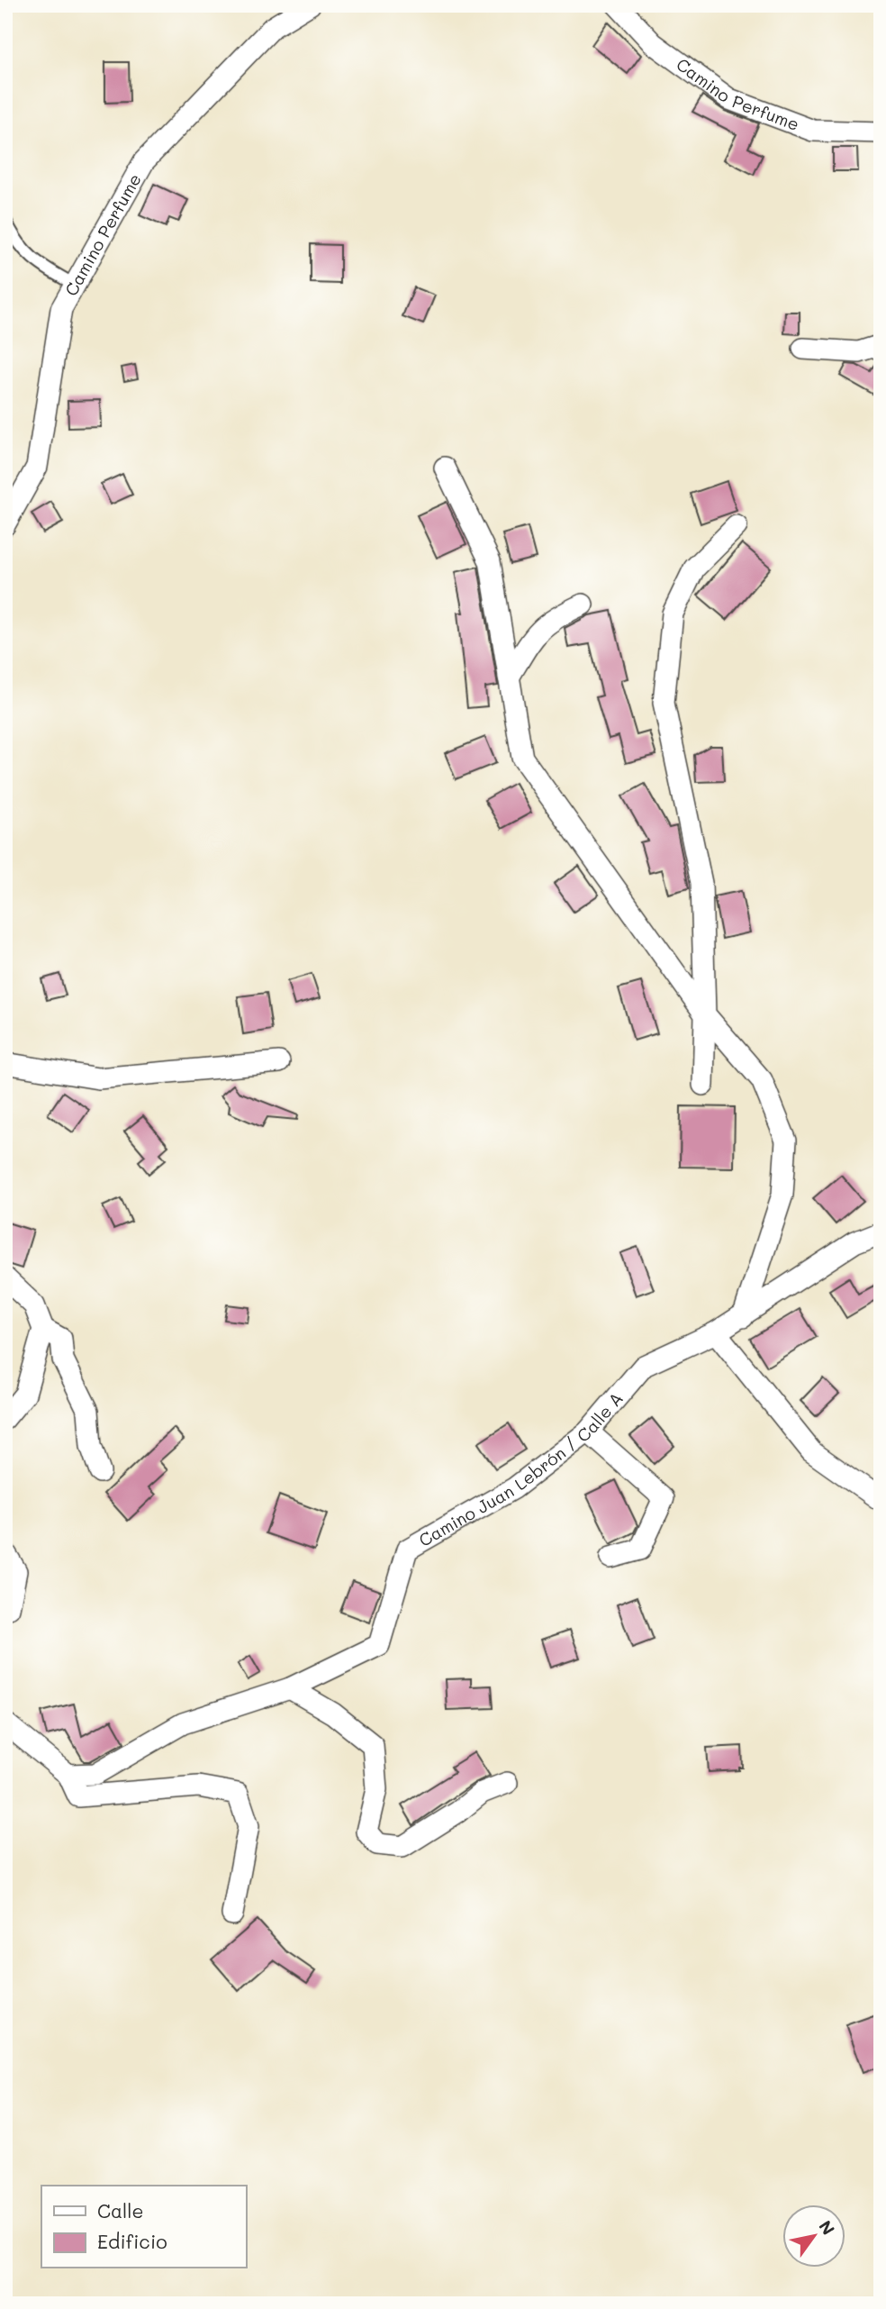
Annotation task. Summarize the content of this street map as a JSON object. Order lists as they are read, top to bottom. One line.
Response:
{"streets":{"street":["Camino Perfume","Camino Juan Lebrón / Calle A"]},"legend":["Calle","Edificio"],"north":"top right"}
